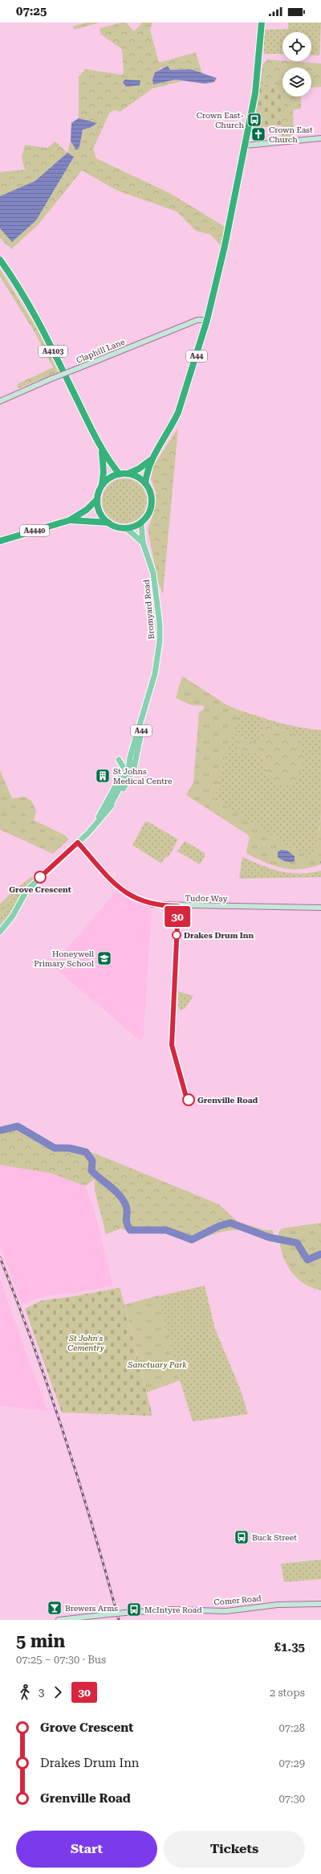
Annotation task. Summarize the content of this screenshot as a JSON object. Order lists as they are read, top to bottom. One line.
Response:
{"streets":{"highway":["A4103","A44","A4440"],"main road":["Bromyard Road"],"street":["Claphill Lane","Tudor Way","Comer Road"]},"crossings":[["Claphill Lane","A44"],["A4103","A44"],["A4103","A4440"],["A4103","Bromyard Road"],["A44","A4440"],["A44","Bromyard Road"],["A4440","Bromyard Road"],["Bromyard Road","Tudor Way"]],"parks":["St John's Cementry","Sanctuary Park"],"places":{"bus stop":["Crown East- Church","Buck Street","McIntyre Road"],"church":["Crown East Church"],"building":["St Johns Medical Centre"],"other":["Grove Crescent","Drakes Drum Inn","Grenville Road"],"school or university":["Honeywell Primary School"],"bar":["Brewers Arms"]},"lines":["bus line 30"],"page":{"status":"07:25","on_map":"30","heading":["5 min","07:25 – 07:30 · Bus","£1.35"],"legs":["3","30","2 stops"],"list":[{"name":"Grove Crescent","value":"07:28"},{"name":"Drakes Drum Inn","value":"07:29"},{"name":"Grenville Road","value":"07:30"}],"buttons":["Start","Tickets"]}}
